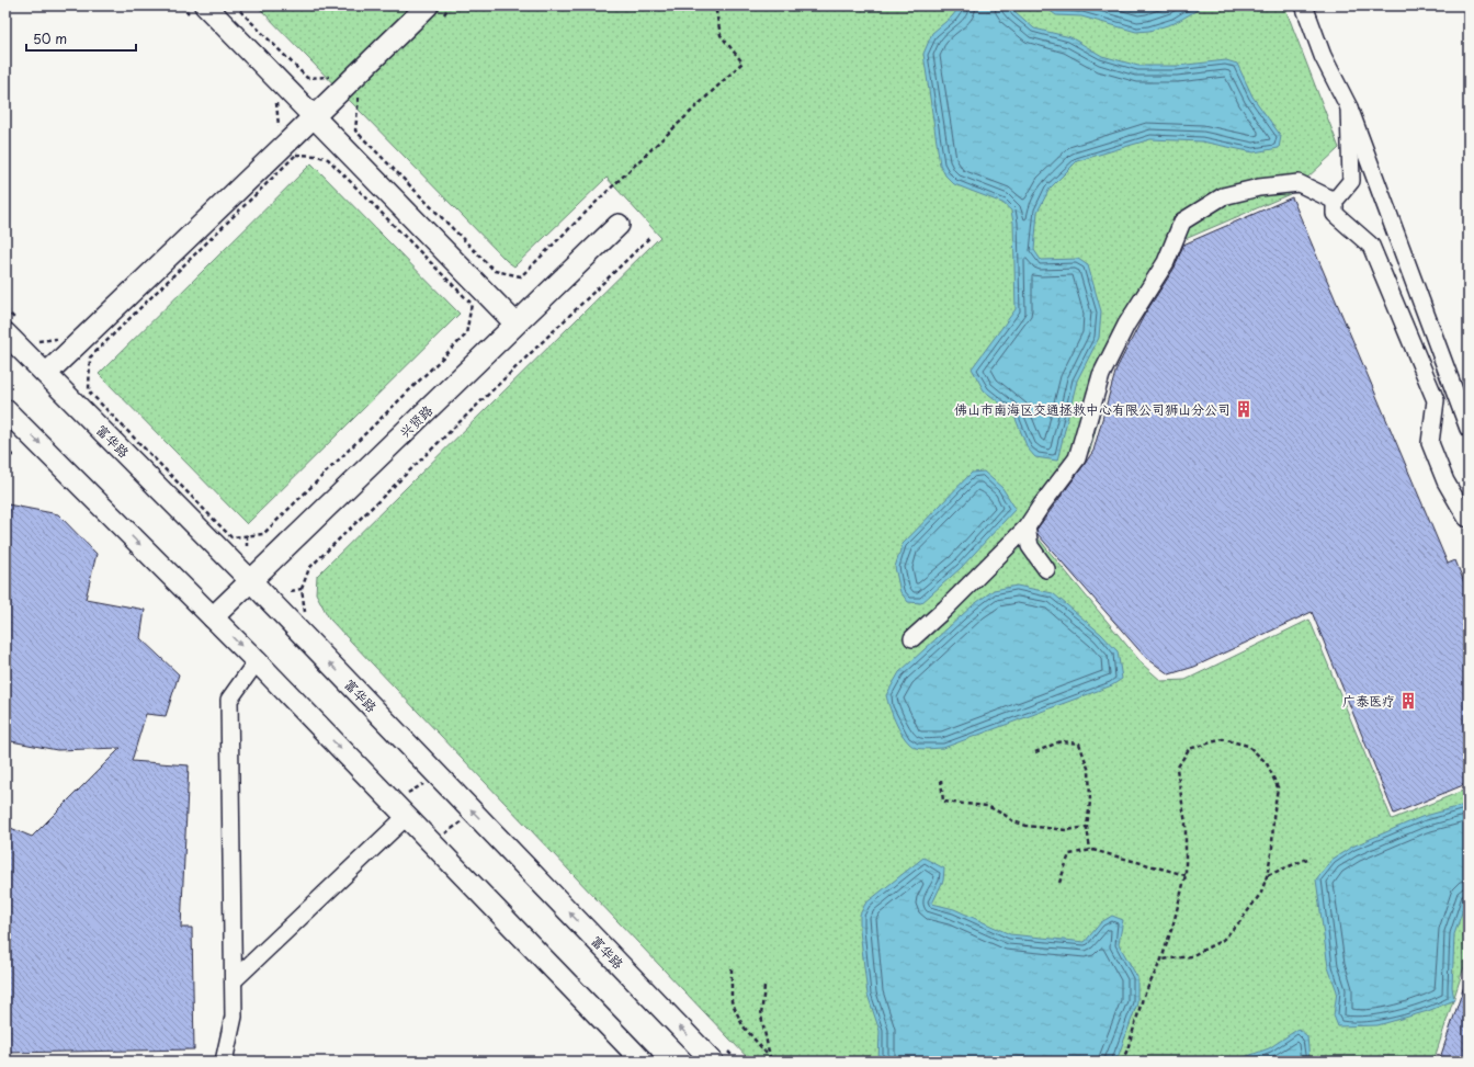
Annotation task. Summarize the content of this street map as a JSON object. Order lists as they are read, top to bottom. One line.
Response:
{"streets":{"street":["兴贤路","富华路"]},"crossings":[["兴贤路","富华路"]],"places":{"building":["佛山市南海区交通拯救中心有限公司狮山分公司","广泰医疗"]},"scale_bar":"50 m"}
